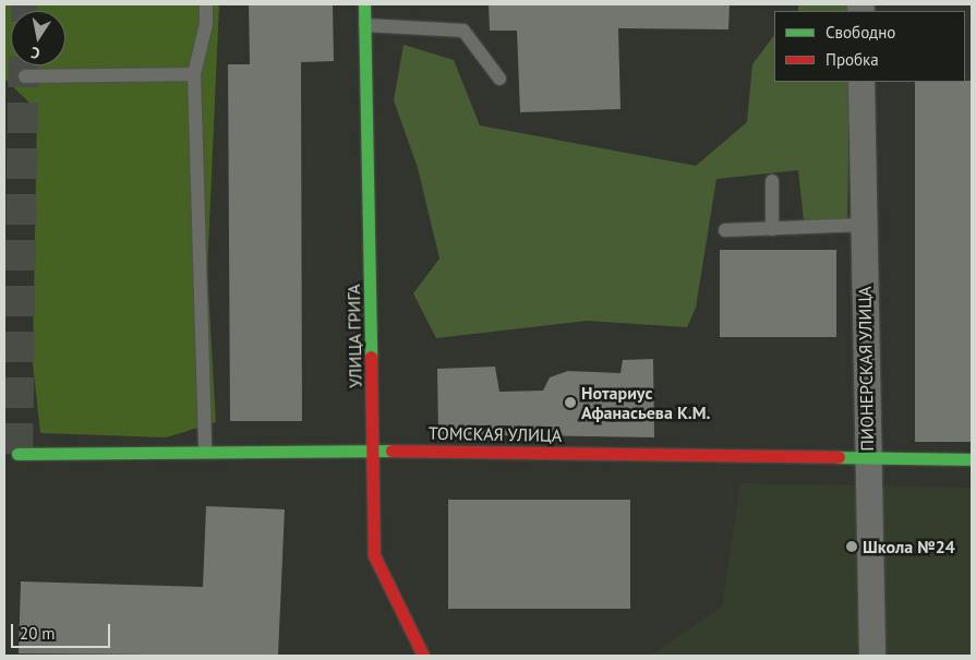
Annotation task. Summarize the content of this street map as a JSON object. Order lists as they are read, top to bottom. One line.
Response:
{"streets":{"street":["УЛИЦА ГРИГА","ПИОНЕРСКАЯ УЛИЦА","ТОМСКАЯ УЛИЦА"]},"crossings":[["УЛИЦА ГРИГА","ТОМСКАЯ УЛИЦА"],["ПИОНЕРСКАЯ УЛИЦА","ТОМСКАЯ УЛИЦА"]],"places":["Нотариус Афанасьева К.М.","Школа №24"],"legend":["Свободно","Пробка"],"scale_bar":"20 m","north":"bottom"}
